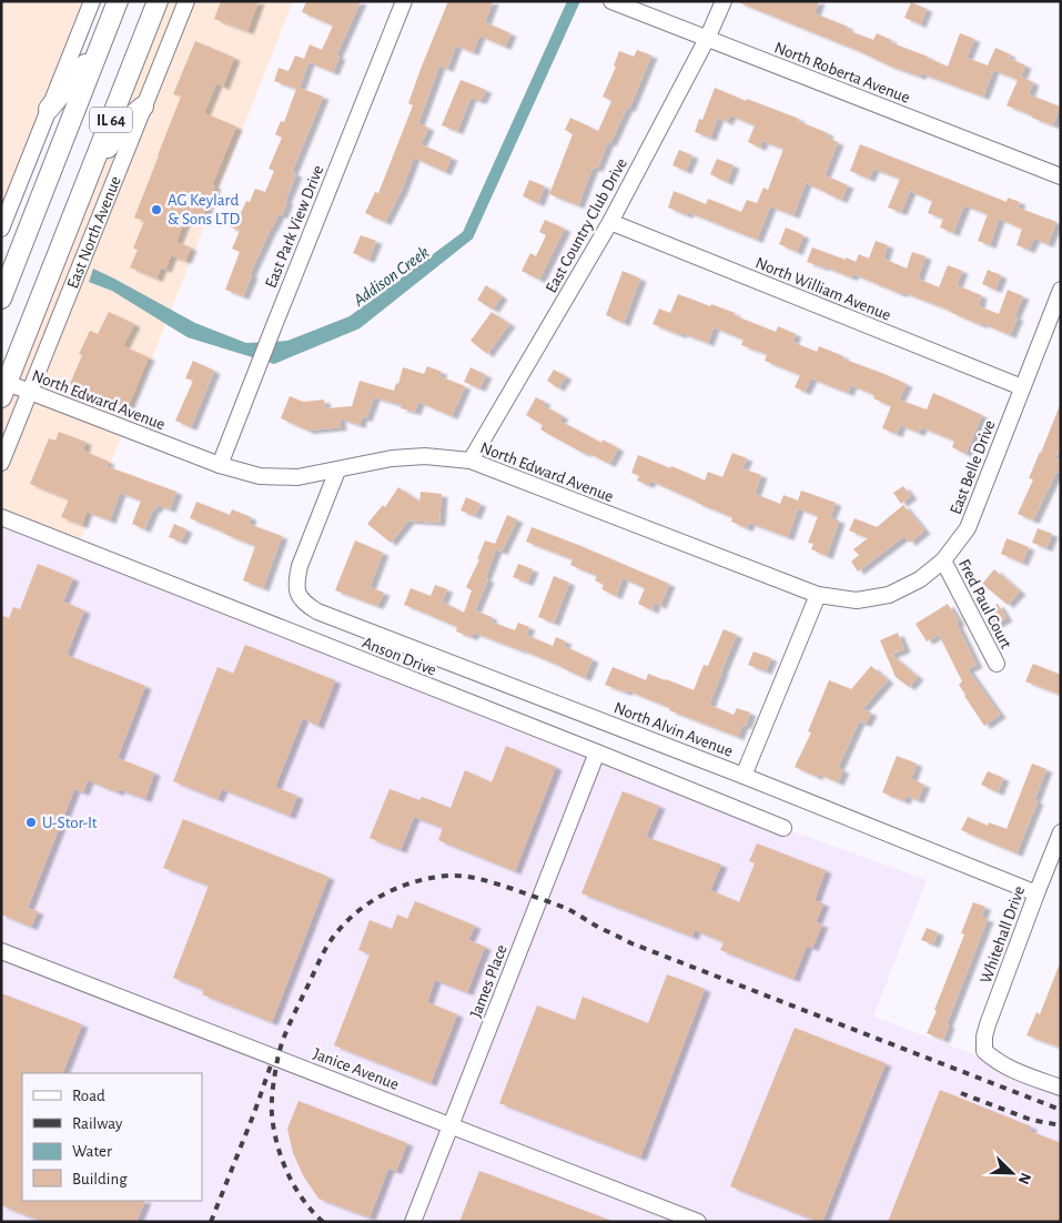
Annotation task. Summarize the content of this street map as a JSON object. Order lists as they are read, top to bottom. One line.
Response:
{"streets":{"main road":["IL 64","East North Avenue"],"street":["North Roberta Avenue","East Country Club Drive","East Park View Drive","North William Avenue","North Edward Avenue","East Belle Drive","Fred Paul Court","Anson Drive","North Alvin Avenue","Whitehall Drive","James Place","Janice Avenue"]},"crossings":[["North Roberta Avenue","East Country Club Drive"],["East Country Club Drive","North William Avenue"],["East Country Club Drive","North Edward Avenue"],["East Park View Drive","North Edward Avenue"],["East North Avenue","North Edward Avenue"],["North William Avenue","East Belle Drive"],["North Edward Avenue","East Belle Drive"],["North Edward Avenue","North Alvin Avenue"],["East Belle Drive","Fred Paul Court"],["Anson Drive","James Place"],["North Alvin Avenue","Whitehall Drive"],["James Place","Janice Avenue"]],"water":["Addison Creek"],"places":["AG Keylard & Sons LTD","U-Stor-It"],"legend":["Road","Railway","Water","Building"],"north":"bottom right"}
